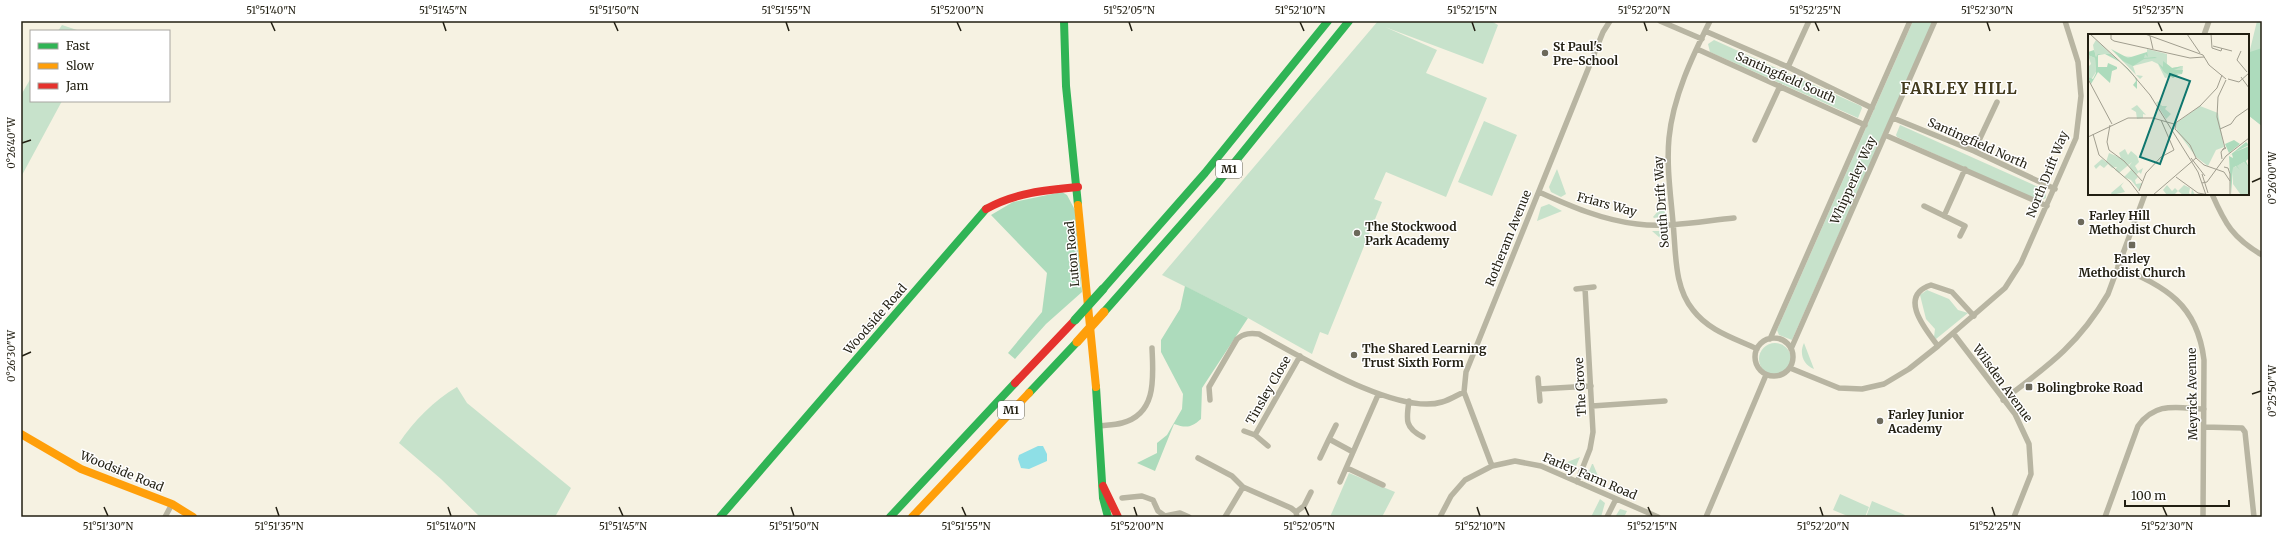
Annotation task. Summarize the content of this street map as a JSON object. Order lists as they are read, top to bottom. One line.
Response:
{"streets":{"main road":["M1","Luton Road","Woodside Road"],"street":["Santingfield South","Santingfield North","North Drift Way","Whipperley Way","South Drift Way","Friars Way","Rotheram Avenue","Wilsden Avenue","The Grove","Tinsley Close","Meyrick Avenue","Farley Farm Road"]},"crossings":[["Santingfield South","Whipperley Way"],["Santingfield South","South Drift Way"],["Santingfield North","North Drift Way"],["Santingfield North","Whipperley Way"],["North Drift Way","Whipperley Way"],["North Drift Way","South Drift Way"],["North Drift Way","Wilsden Avenue"],["Whipperley Way","South Drift Way"],["South Drift Way","Friars Way"],["Friars Way","Rotheram Avenue"],["Rotheram Avenue","Tinsley Close"],["Rotheram Avenue","Farley Farm Road"],["Luton Road","Woodside Road"],["The Grove","Farley Farm Road"]],"districts":["FARLEY HILL"],"places":{"other":["St Paul's Pre-School","Farley Hill Methodist Church","The Stockwood Park Academy","The Shared Learning Trust Sixth Form","Farley Junior Academy"],"transit":["Farley Methodist Church","Bolingbroke Road"]},"legend":["Fast","Slow","Jam"],"scale_bar":"100 m","coordinates":["51°51'40\"N","51°51'45\"N","51°51'50\"N","51°51'55\"N","51°52'00\"N","51°52'05\"N","51°52'10\"N","51°52'15\"N","51°52'20\"N","51°52'25\"N","51°52'30\"N","51°52'35\"N","0°26'40\"W","0°26'00\"W","0°26'30\"W","0°25'50\"W","51°51'30\"N","51°51'35\"N"]}
